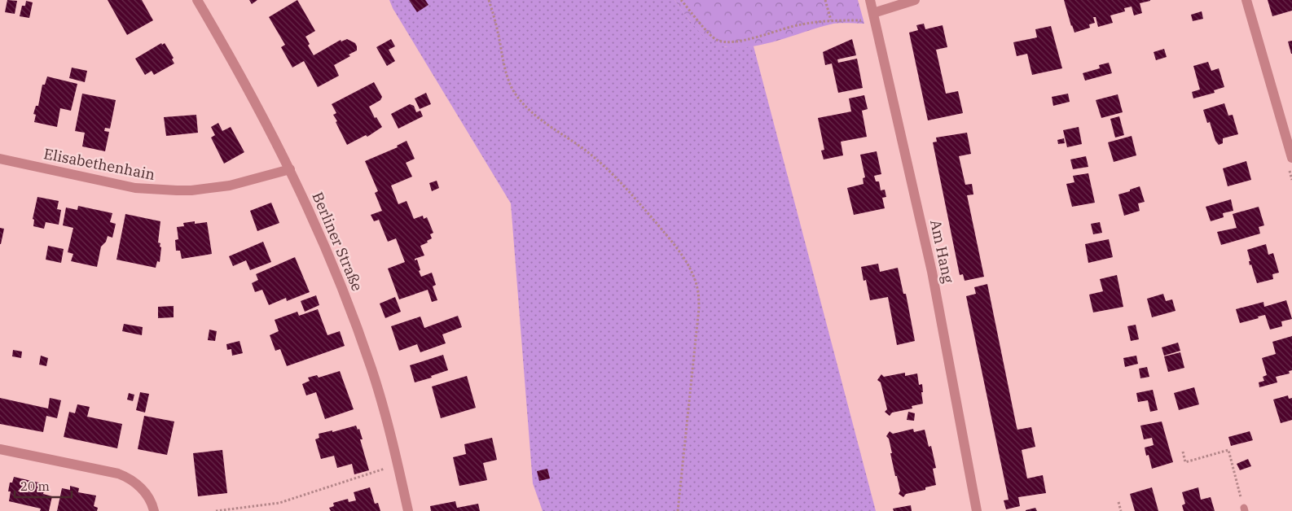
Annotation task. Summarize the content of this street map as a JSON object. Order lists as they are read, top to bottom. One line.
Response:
{"streets":{"street":["Elisabethenhain","Berliner Straße","Am Hang"]},"crossings":[["Elisabethenhain","Berliner Straße"]],"scale_bar":"20 m"}
